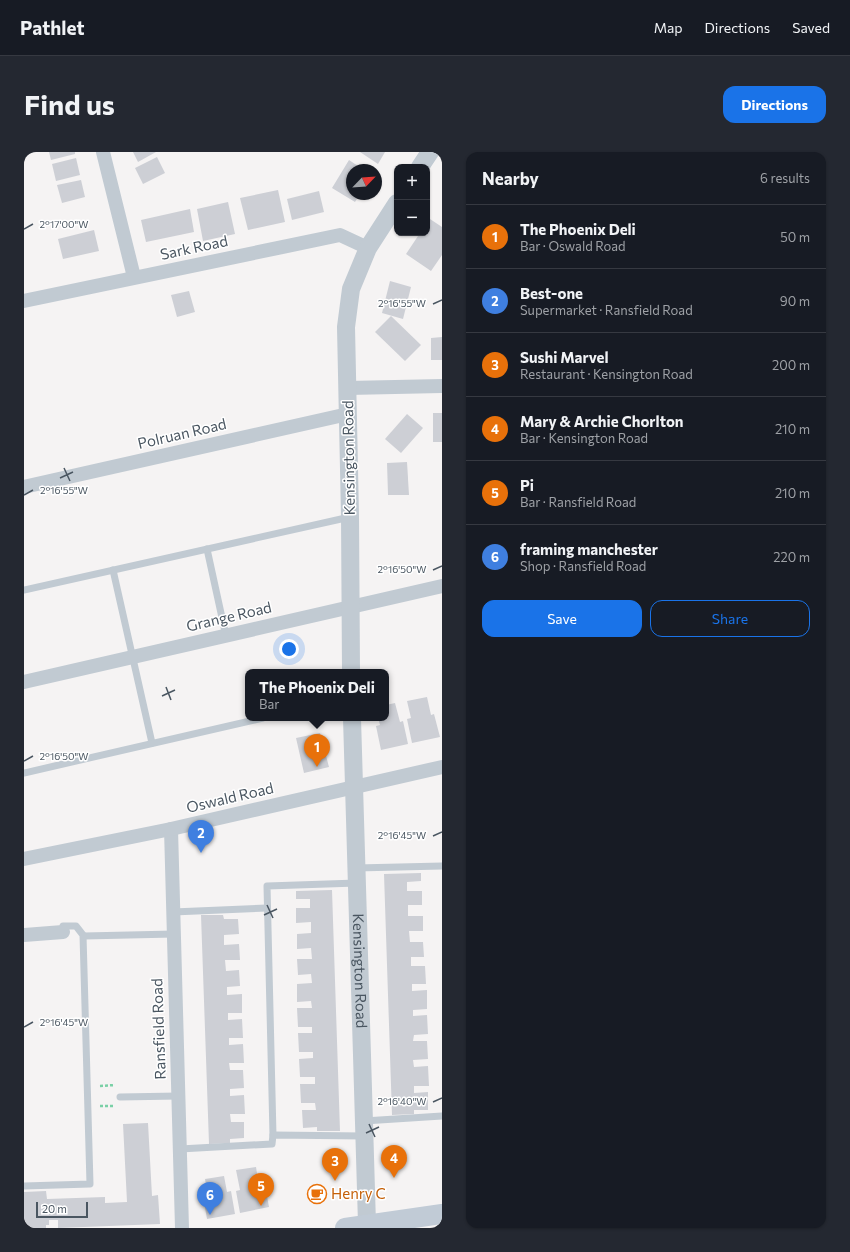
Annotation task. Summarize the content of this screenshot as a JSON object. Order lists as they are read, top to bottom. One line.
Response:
{"streets":{"street":["Sark Road","Polruan Road","Kensington Road","Grange Road","Oswald Road","Ransfield Road"]},"crossings":[["Sark Road","Kensington Road"],["Polruan Road","Kensington Road"],["Kensington Road","Grange Road"],["Kensington Road","Oswald Road"],["Oswald Road","Ransfield Road"]],"places":{"cafe":["Henry C"]},"scale_bar":"20 m","north":"top right","page":{"header":"Pathlet","nav":["Map","Directions","Saved"],"buttons":["Directions",["Save","Share"]],"title":"Find us","heading":["Nearby","6 results"],"map_buttons":["+","−"],"list":[{"mark":"1","name":"The Phoenix Deli","note":"Bar · Oswald Road","value":"50 m"},{"mark":"2","name":"Best-one","note":"Supermarket · Ransfield Road","value":"90 m"},{"mark":"3","name":"Sushi Marvel","note":"Restaurant · Kensington Road","value":"200 m"},{"mark":"4","name":"Mary & Archie Chorlton","note":"Bar · Kensington Road","value":"210 m"},{"mark":"5","name":"Pi","note":"Bar · Ransfield Road","value":"210 m"},{"mark":"6","name":"framing manchester","note":"Shop · Ransfield Road","value":"220 m"}],"popup":["The Phoenix Deli","Bar"],"pins":["1","2","4","3","5","6"],"scale":"20 m"},"coordinates":["2°17'00\"W","2°16'55\"W","2°16'50\"W","2°16'45\"W","2°16'40\"W"]}
